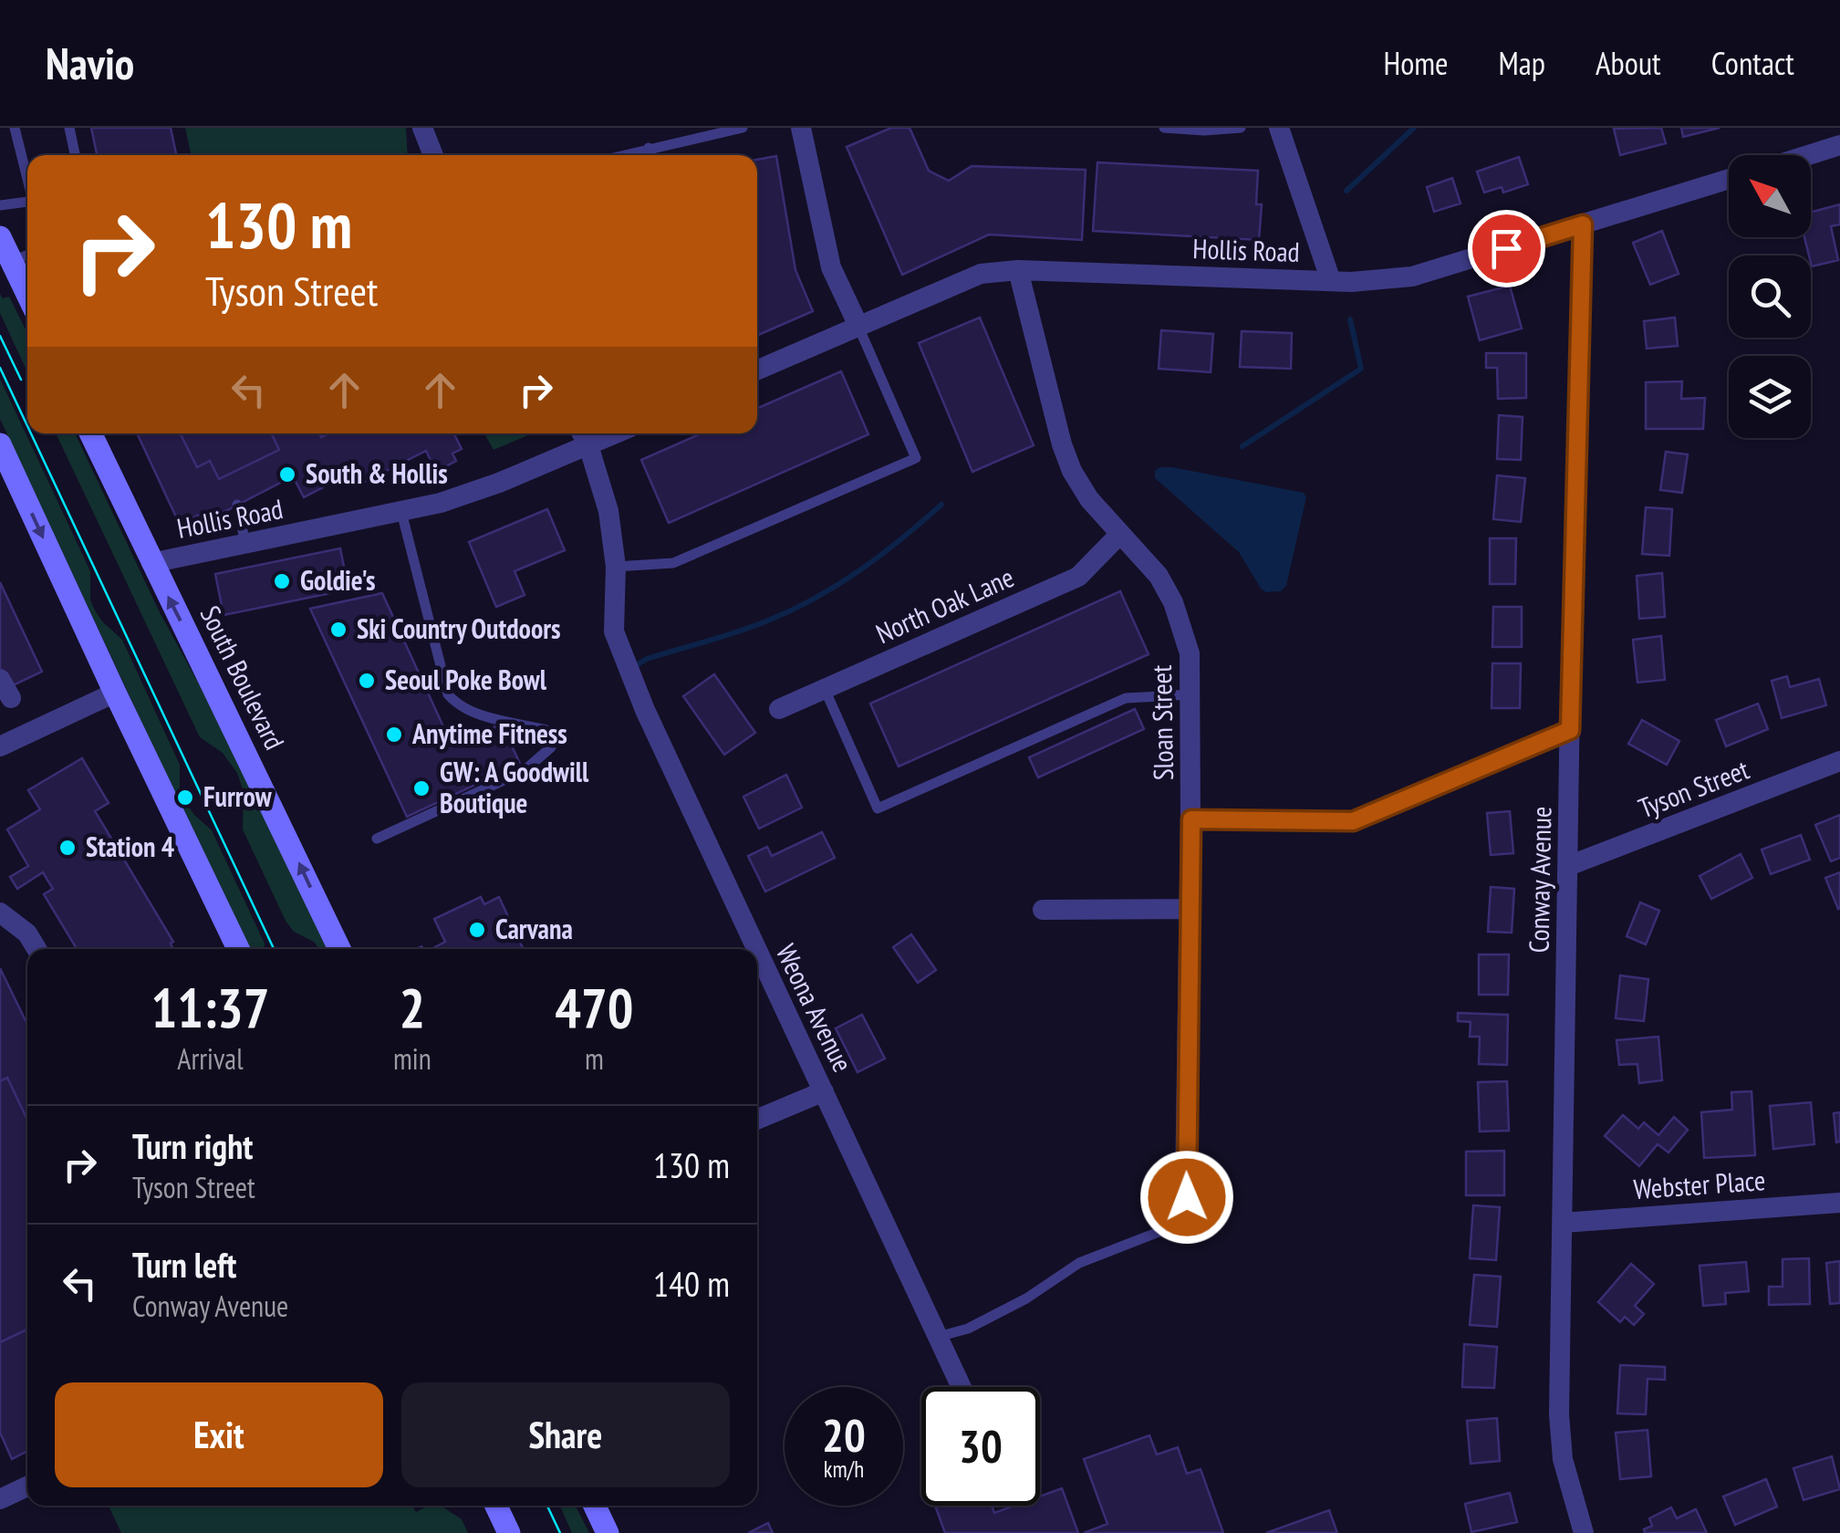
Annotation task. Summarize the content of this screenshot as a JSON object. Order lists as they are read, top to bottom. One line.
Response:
{"streets":{"main road":["South Boulevard"],"street":["Hollis Road","North Oak Lane","Sloan Street","Tyson Street","Conway Avenue","Weona Avenue","Webster Place"]},"crossings":[["Hollis Road","South Boulevard"],["Hollis Road","Sloan Street"],["Hollis Road","Conway Avenue"],["North Oak Lane","Sloan Street"],["Tyson Street","Conway Avenue"],["Conway Avenue","Webster Place"]],"places":["South & Hollis","Goldie's","Ski Country Outdoors","Seoul Poke Bowl","Anytime Fitness","GW: A Goodwill Boutique","Furrow","Station 4","Carvana"],"north":"top left","page":{"header":"Navio","nav":["Home","Map","About","Contact"],"turn":["130 m","Tyson Street"],"eta":["11:37","Arrival","2","min","470","m"],"list":[{"name":"Turn right","note":"Tyson Street","value":"130 m"},{"name":"Turn left","note":"Conway Avenue","value":"140 m"}],"buttons":["Exit","Share"],"speed":"20 km/h","limit":"30"}}
